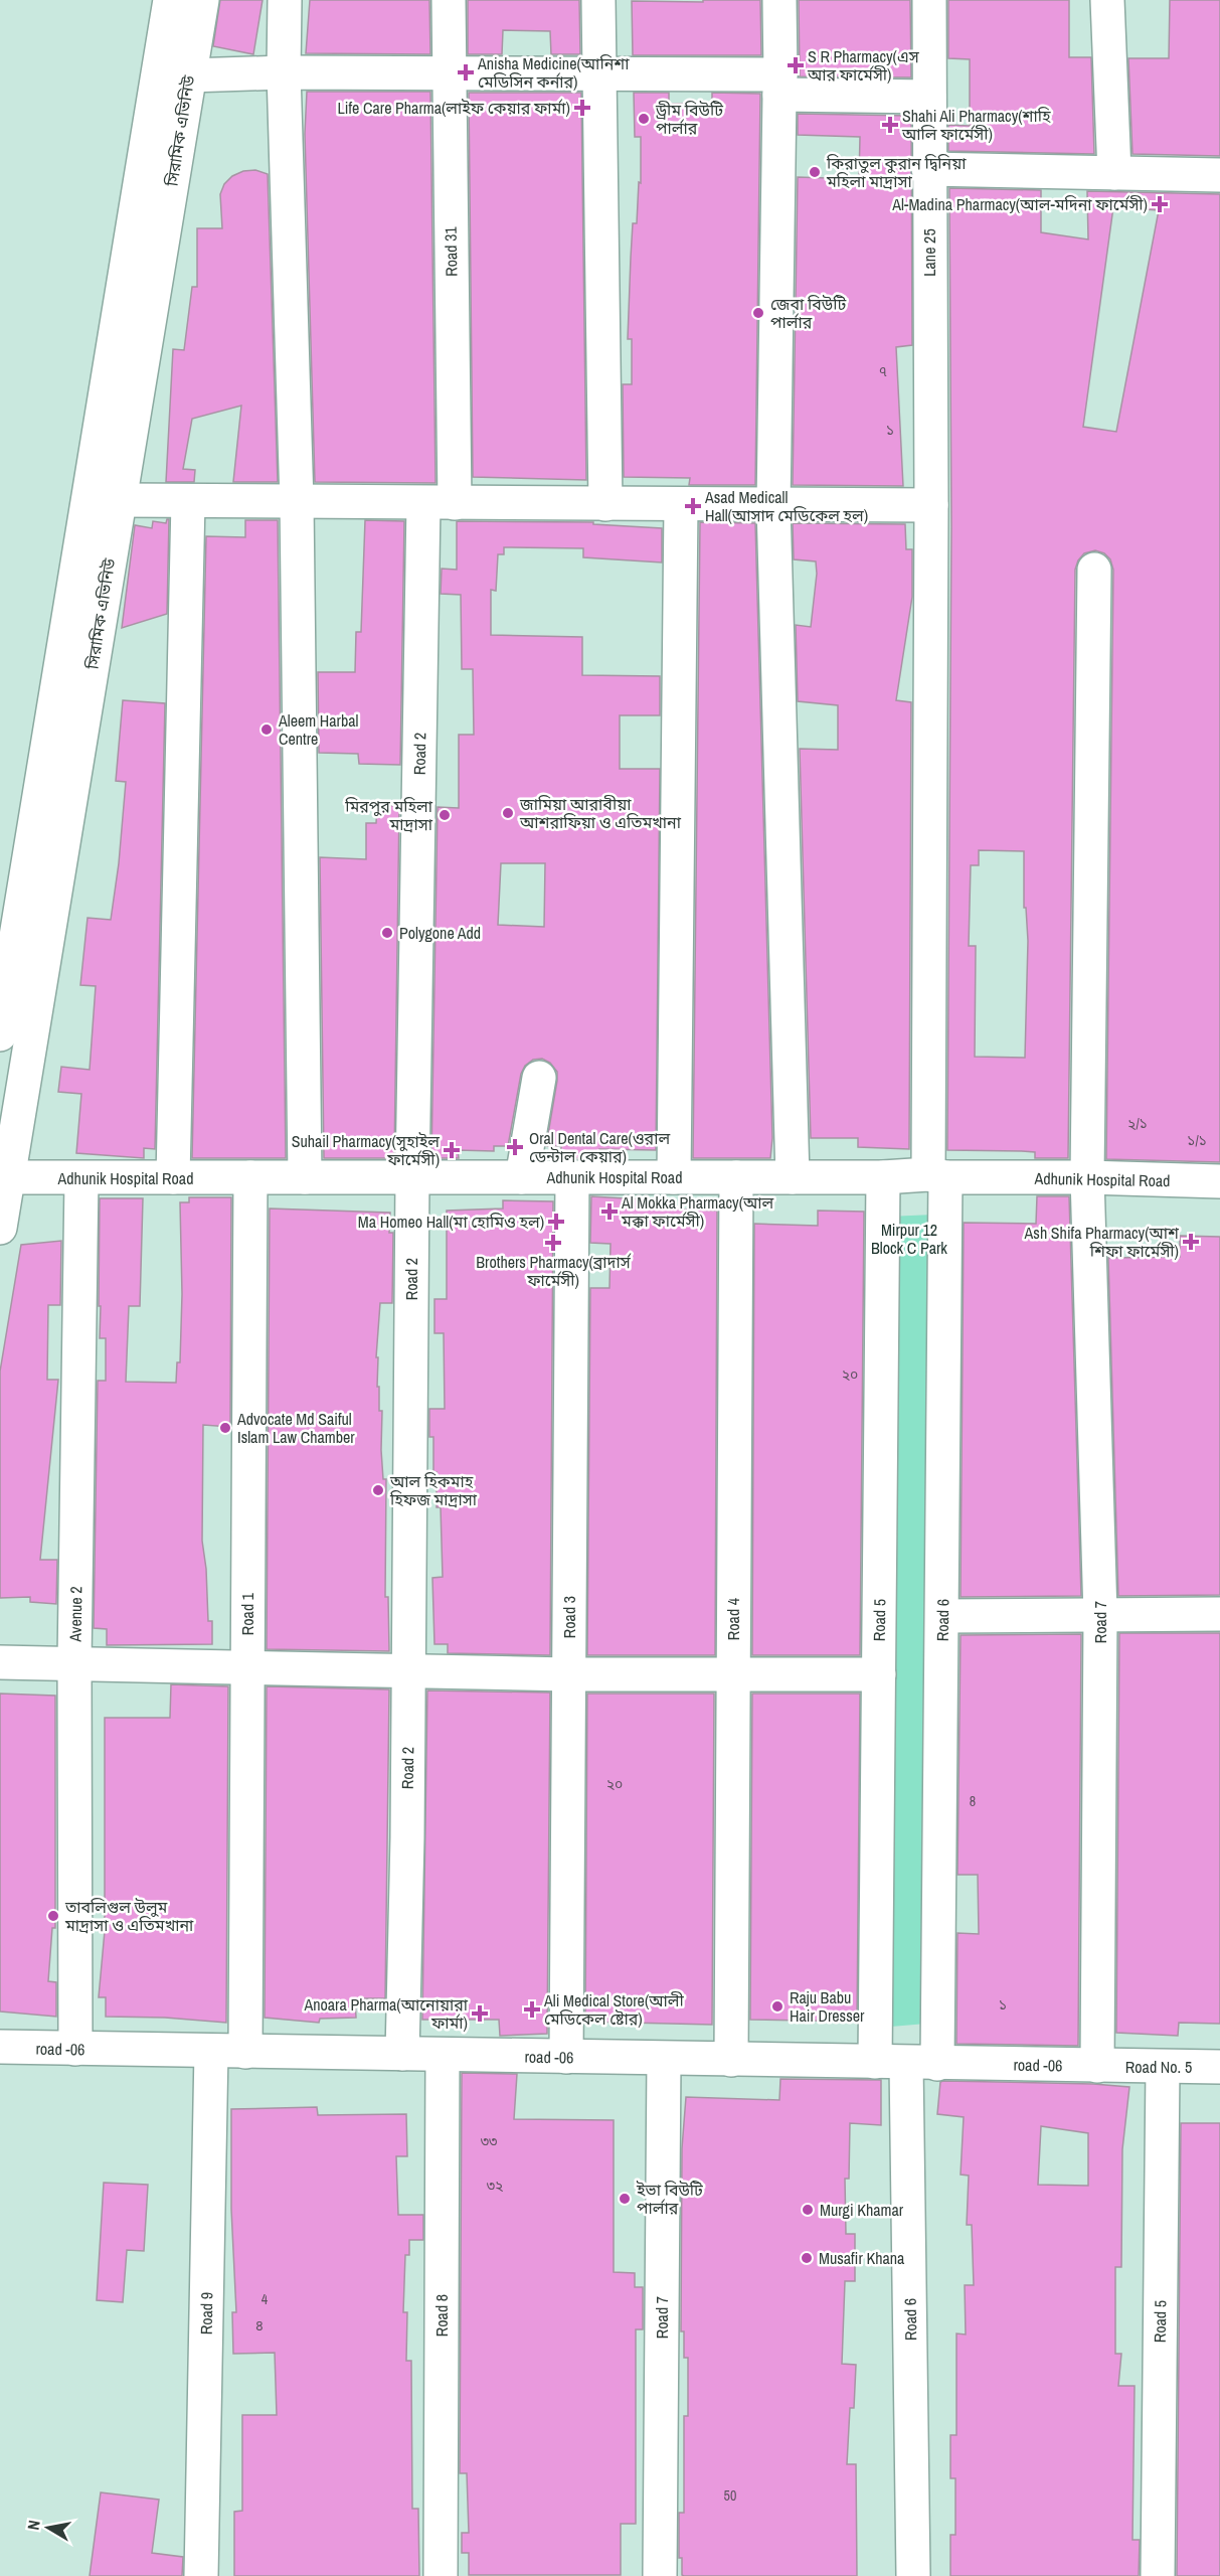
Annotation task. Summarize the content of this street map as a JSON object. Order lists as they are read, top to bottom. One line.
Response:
{"streets":{"street":["সিরামিক এভিনিউ","Road 31","Lane 25","Road 2","Adhunik Hospital Road","Avenue 2","Road 1","Road 3","Road 4","Road 5","Road 6","Road 7","road -06","Road No. 5","Road 9","Road 8"]},"crossings":[["সিরামিক এভিনিউ","Adhunik Hospital Road"],["Road 31","Road 2"],["Lane 25","Adhunik Hospital Road"],["Lane 25","Road 6"],["Road 2","Adhunik Hospital Road"],["Road 2","road -06"],["Adhunik Hospital Road","Avenue 2"],["Adhunik Hospital Road","Road 1"],["Adhunik Hospital Road","Road 3"],["Adhunik Hospital Road","Road 4"],["Adhunik Hospital Road","Road 5"],["Adhunik Hospital Road","Road 6"],["Adhunik Hospital Road","Road 7"],["Avenue 2","road -06"],["Road 1","road -06"],["Road 3","road -06"],["Road 4","road -06"],["Road 5","Road 6"],["Road 5","road -06"],["Road 5","Road No. 5"],["Road 6","road -06"],["Road 7","road -06"],["Road 7","Road No. 5"],["road -06","Road No. 5"],["road -06","Road 9"],["road -06","Road 8"]],"parks":["Mirpur 12 Block C Park"],"places":{"health":["S R Pharmacy(এস আর ফার্মেসী)","Anisha Medicine(আনিশা মেডিসিন কর্নার)","Life Care Pharma(লাইফ কেয়ার ফার্মা)","Shahi Ali Pharmacy(শাহি আলি ফার্মেসী)","Al-Madina Pharmacy(আল-মদিনা ফার্মেসী)","Asad Medicall Hall(আসাদ মেডিকেল হল)","Oral Dental Care(ওরাল ডেন্টাল কেয়ার)","Suhail Pharmacy(সুহাইল ফার্মেসী)","Al Mokka Pharmacy(আল মক্কা ফার্মেসী)","Ma Homeo Hall(মা হোমিও হল)","Ash Shifa Pharmacy(আশ শিফা ফার্মেসী)","Brothers Pharmacy(ব্রাদার্স ফার্মেসী)","Ali Medical Store(আলী মেডিকেল ষ্টোর)","Anoara Pharma(আনোয়ারা ফার্মা)"],"other":["ড্রীম বিউটি পার্লার","কিরাতুল কুরান দ্বিনিয়া মহিলা মাদ্রাসা","জেবা বিউটি পার্লার","Aleem Harbal Centre","জামিয়া আরাবীয়া আশরাফিয়া ও এতিমখানা","মিরপুর মহিলা মাদ্রাসা","Polygone Add","Advocate Md Saiful Islam Law Chamber","আল হিকমাহ হিফজ মাদ্রাসা","তাবলিগুল উলুম মাদ্রাসা ও এতিমখানা","Raju Babu Hair Dresser","ইভা বিউটি পার্লার","Murgi Khamar","Musafir Khana"]},"house_numbers":["৭","১","২/১","১/১","২০","২০","8","১","৩৩","৩২","4","৪","50"],"north":"left"}
